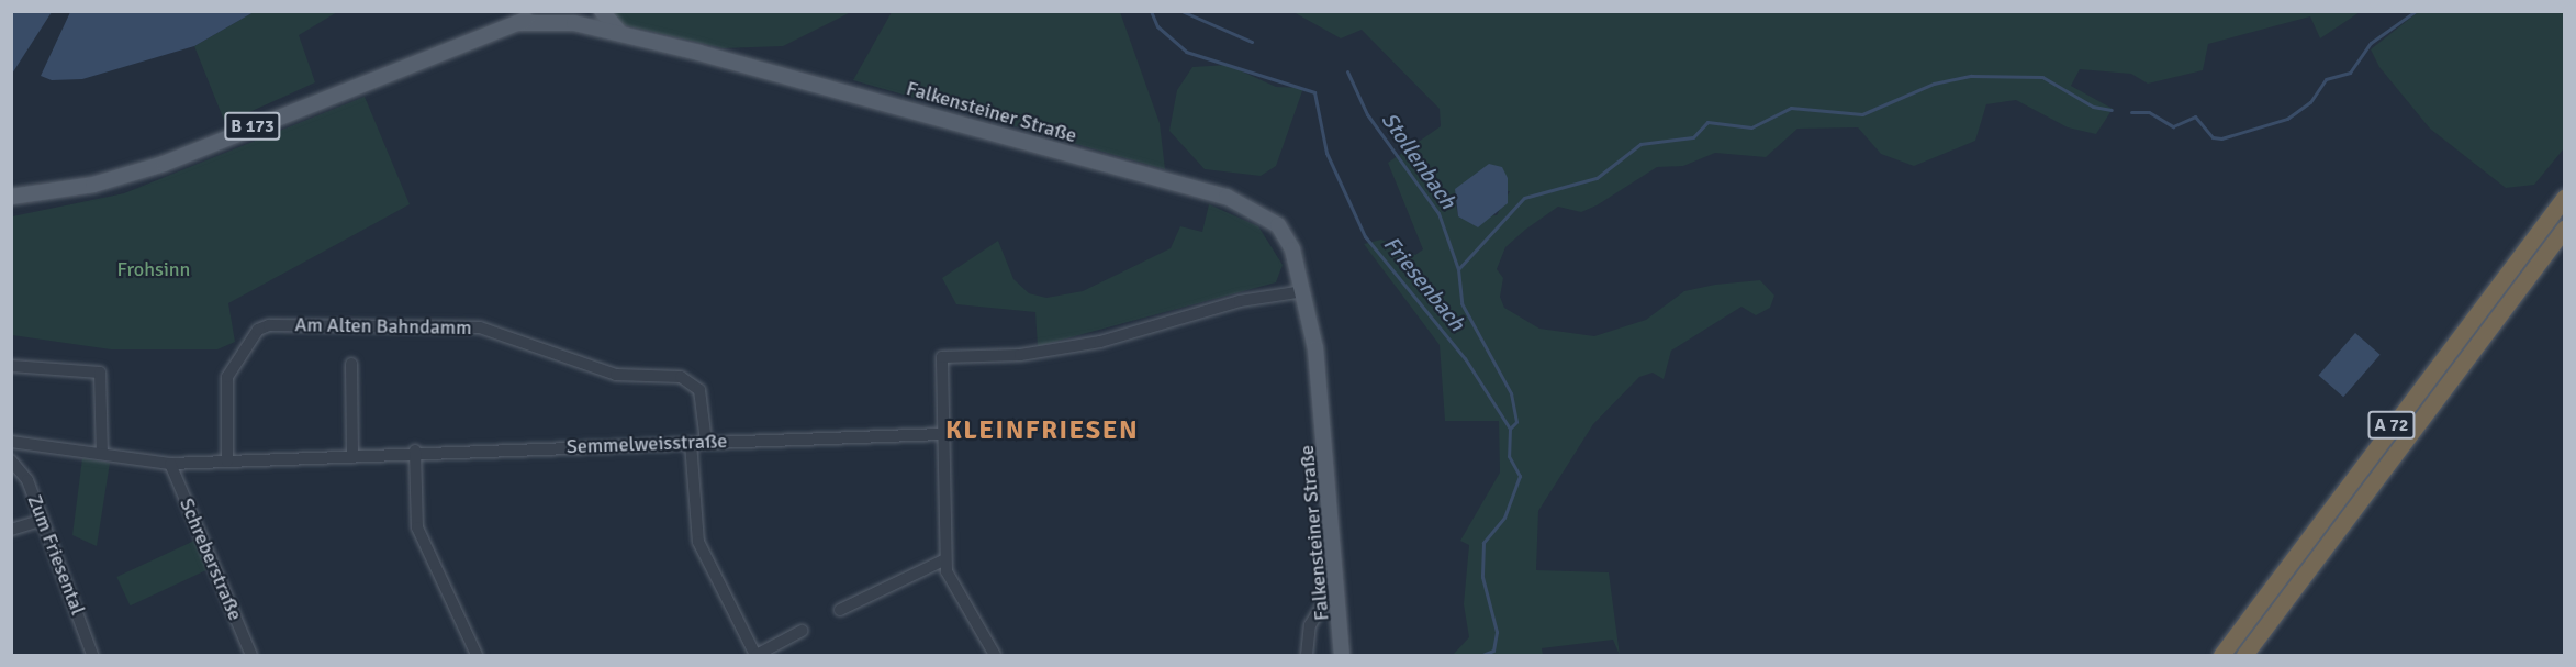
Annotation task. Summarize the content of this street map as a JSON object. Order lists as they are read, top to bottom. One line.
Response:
{"streets":{"highway":["A 72"],"main road":["Falkensteiner Straße","B 173"],"street":["Am Alten Bahndamm","Semmelweisstraße","Zum Friesental","Schreberstraße"]},"crossings":[["Falkensteiner Straße","B 173"],["Am Alten Bahndamm","Semmelweisstraße"],["Semmelweisstraße","Schreberstraße"]],"districts":["KLEINFRIESEN"],"water":["Stollenbach","Friesenbach"],"parks":["Frohsinn"]}
